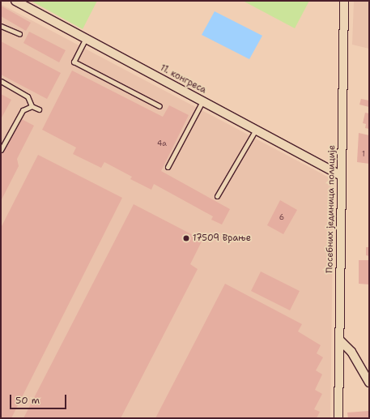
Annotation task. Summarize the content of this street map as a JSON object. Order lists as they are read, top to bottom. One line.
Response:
{"streets":{"street":["11. конгреса","Посебних јединица полиције"]},"crossings":[["11. конгреса","Посебних јединица полиције"]],"places":["17509 Врање"],"house_numbers":["4a","1","6"],"scale_bar":"50 m"}
